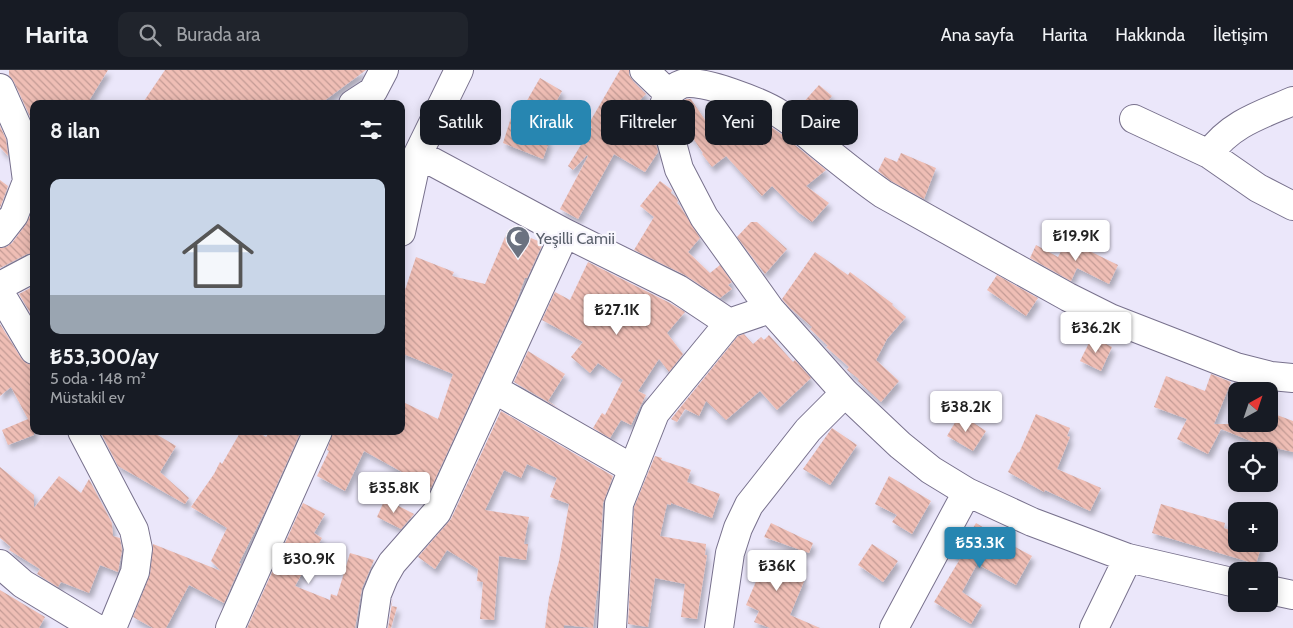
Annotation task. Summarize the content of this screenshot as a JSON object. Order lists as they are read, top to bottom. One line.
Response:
{"places":{"mosque":["Yeşilli Camii"]},"north":"top right","page":{"header":"Harita","search":"Burada ara","nav":["Ana sayfa","Harita","Hakkında","İletişim"],"chip":["Satılık","Kiralık","Filtreler","Yeni","Daire"],"heading":"8 ilan","list":[{"name":"₺53,300/ay","note":"5 oda · 148 m² · Müstakil ev"}],"price":["₺19.9K","₺27.1K","₺36.2K","₺38.2K","₺35.8K","₺53.3K","₺30.9K","₺36K"],"map_buttons":["+","−"]}}
